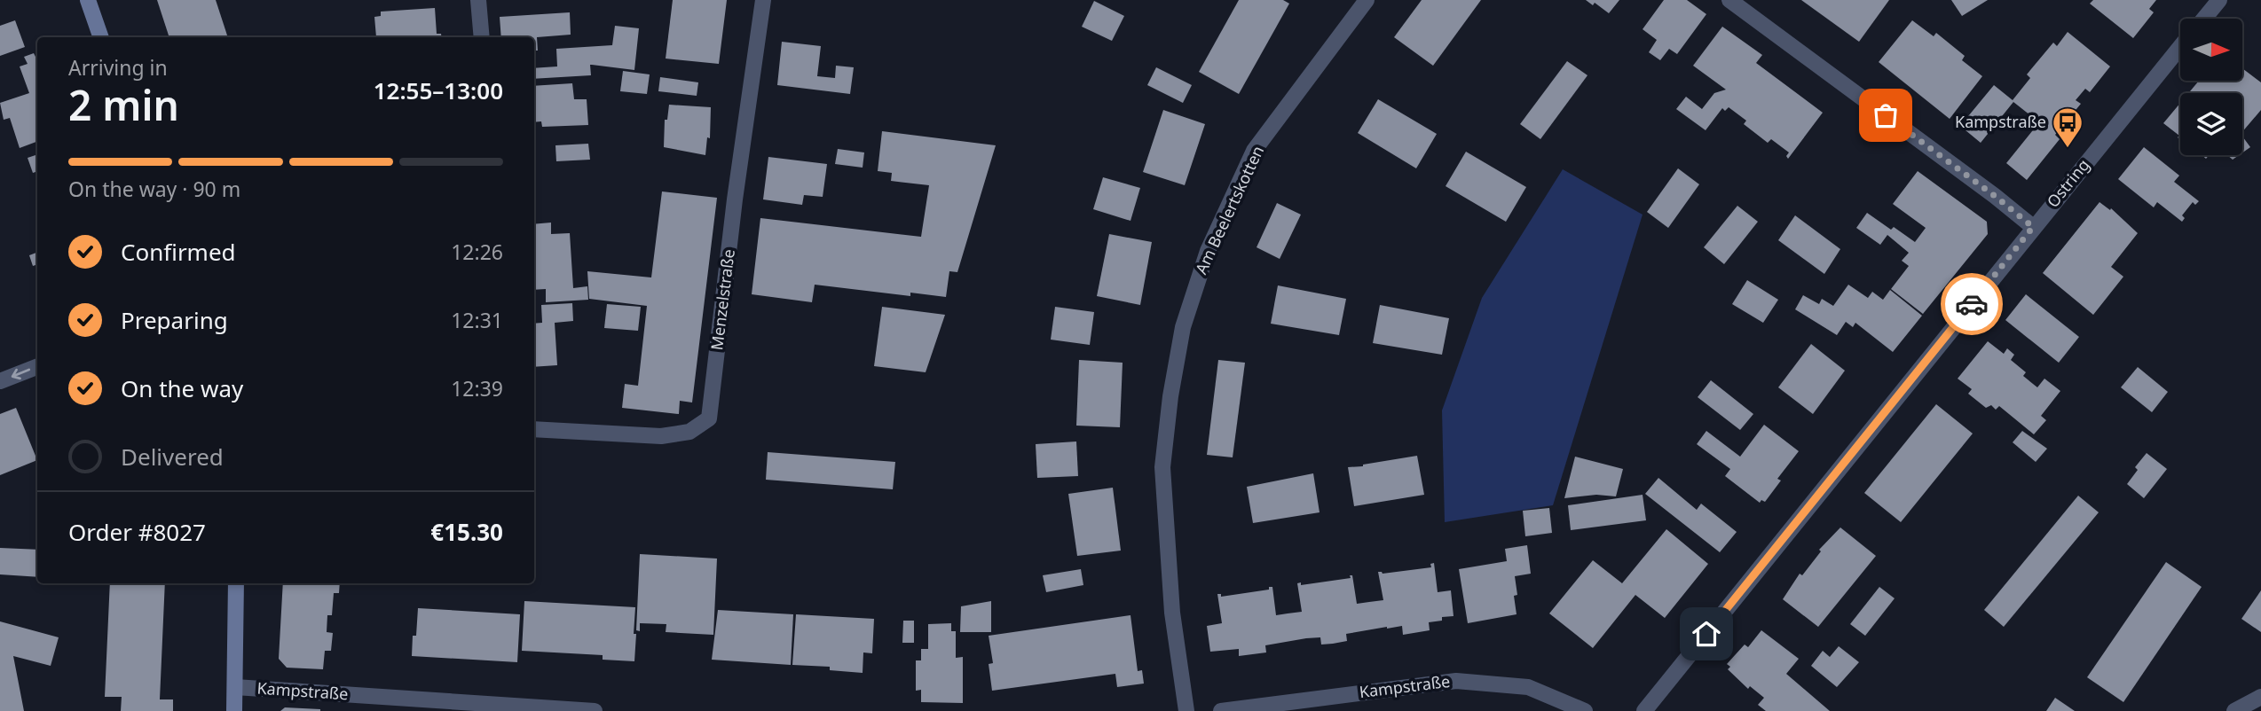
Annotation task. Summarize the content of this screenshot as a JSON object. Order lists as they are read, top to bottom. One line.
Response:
{"streets":{"street":["Ostring","Am Beelertskotten","Menzelstraße","Kampstraße"]},"places":{"bus stop":["Kampstraße"]},"north":"right","page":{"heading":["2 min","Arriving in","12:55–13:00"],"panel":["Order #8027","€15.30"],"bar":"On the way · 90 m","list":[["Confirmed","12:26"],["Preparing","12:31"],["On the way","12:39"],"Delivered"]}}
